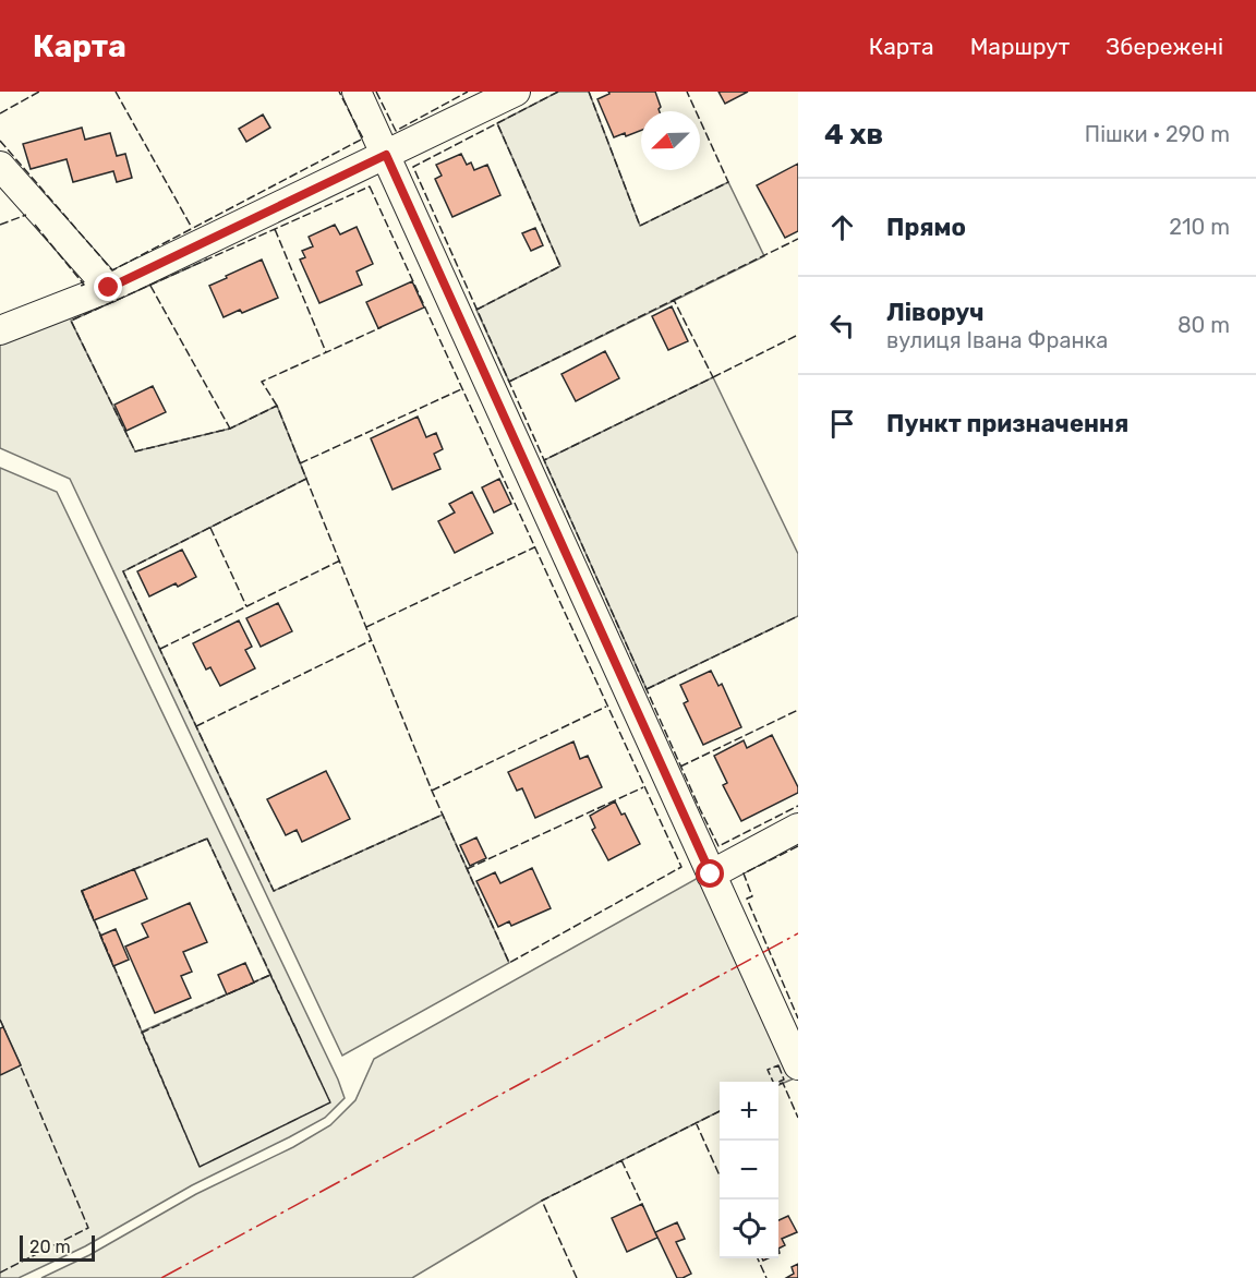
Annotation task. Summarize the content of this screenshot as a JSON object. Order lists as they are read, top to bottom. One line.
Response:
{"scale_bar":"20 m","north":"bottom left","page":{"header":"Карта","nav":["Карта","Маршрут","Збережені"],"heading":["4 хв","Пішки · 290 m"],"list":[["Прямо","210 m"],["Ліворуч","вулиця Івана Франка","80 m"],"Пункт призначення"],"map_buttons":["+","−"],"scale":"20 m"}}
